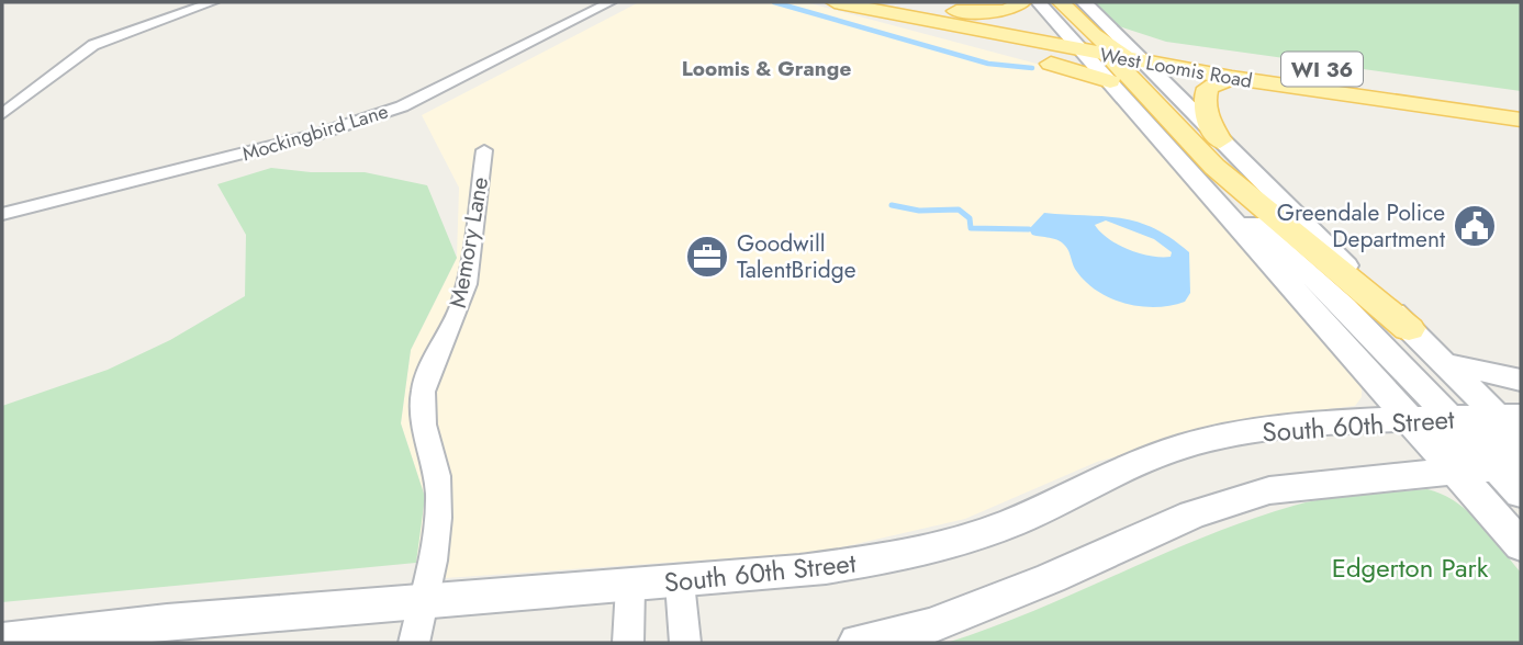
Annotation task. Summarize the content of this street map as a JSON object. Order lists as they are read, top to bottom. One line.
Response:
{"streets":{"main road":["West Loomis Road","WI 36"],"street":["Mockingbird Lane","Memory Lane","South 60th Street"]},"crossings":[["Memory Lane","South 60th Street"]],"districts":["Loomis & Grange"],"parks":["Edgerton Park"],"places":{"public building":["Greendale Police Department"],"office":["Goodwill TalentBridge"]}}
